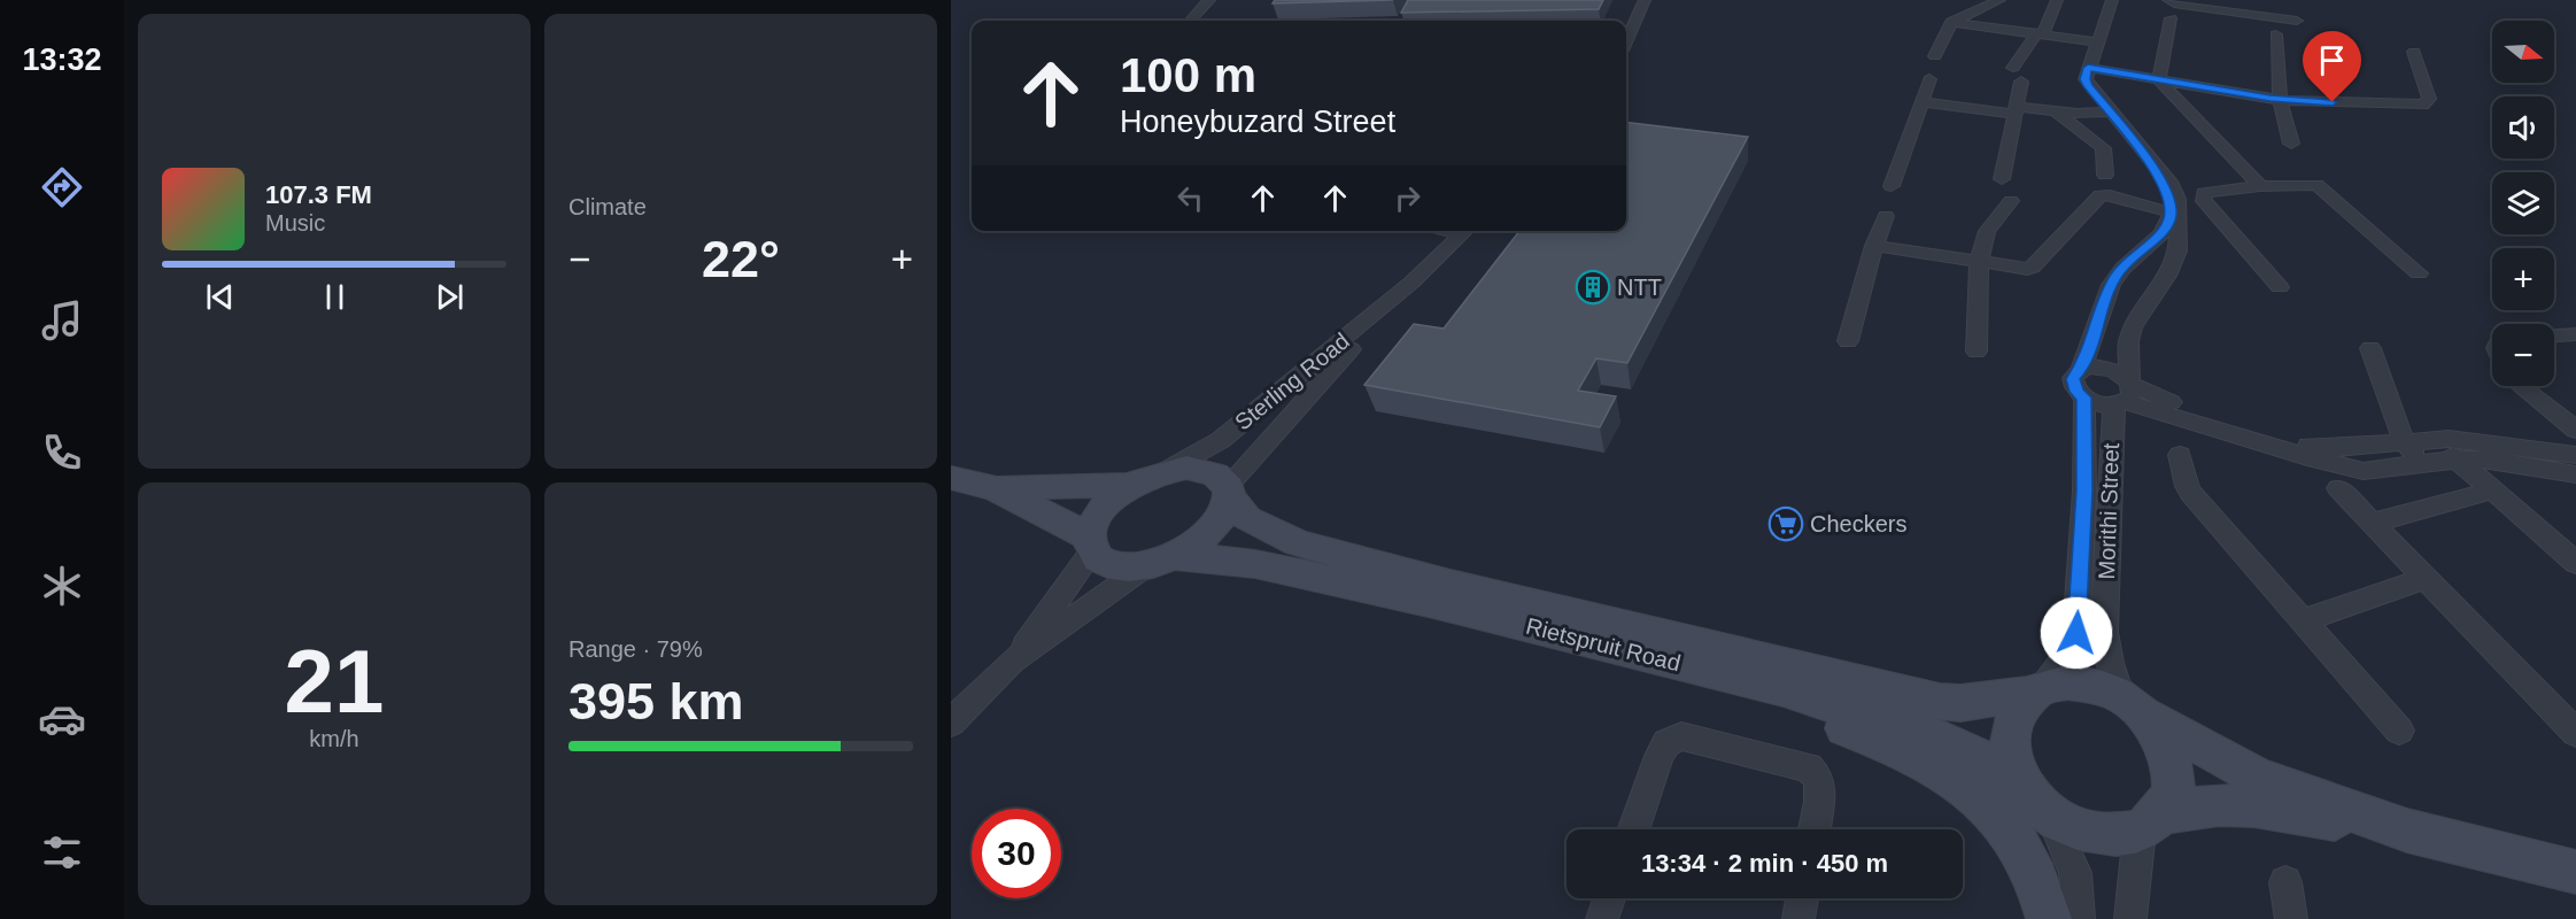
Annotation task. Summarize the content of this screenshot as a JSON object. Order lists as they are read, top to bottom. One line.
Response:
{"streets":{"street":["Sterling Road","Morithi Street","Rietspruit Road"]},"crossings":[["Sterling Road","Rietspruit Road"],["Morithi Street","Rietspruit Road"]],"places":{"building":["NTT"],"supermarket":["Checkers"]},"north":"right","page":{"tabs":"13:32","tile":["Climate",["21","km/h"],["Range · 79%","395 km"]],"map_buttons":["+","−"],"turn":["100 m","Honeybuzard Street"],"song":["107.3 FM","Music"],"heat":["−","22°","+"],"limit":"30","trip":"13:34 · 2 min · 450 m"}}
